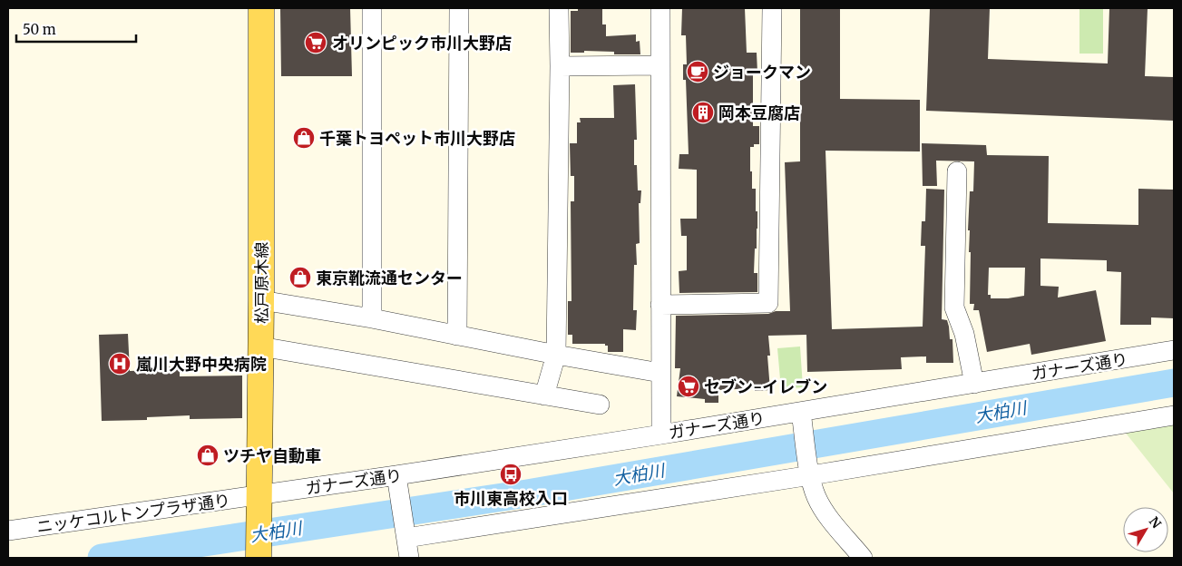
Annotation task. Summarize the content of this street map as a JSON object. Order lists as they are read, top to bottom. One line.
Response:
{"streets":{"main road":["松戸原木線"],"street":["ガナーズ通り","ニッケコルトンプラザ通り"]},"crossings":[["松戸原木線","ガナーズ通り"],["松戸原木線","ニッケコルトンプラザ通り"],["ガナーズ通り","ニッケコルトンプラザ通り"]],"water":["大柏川"],"places":{"supermarket":["オリンピック市川大野店","セブン-イレブン"],"cafe":["ジョークマン"],"building":["岡本豆腐店"],"shop":["千葉トヨペット市川大野店","東京靴流通センター","ツチヤ自動車"],"hospital":["嵐川大野中央病院"],"bus stop":["市川東高校入口"]},"scale_bar":"50 m","north":"top right"}
